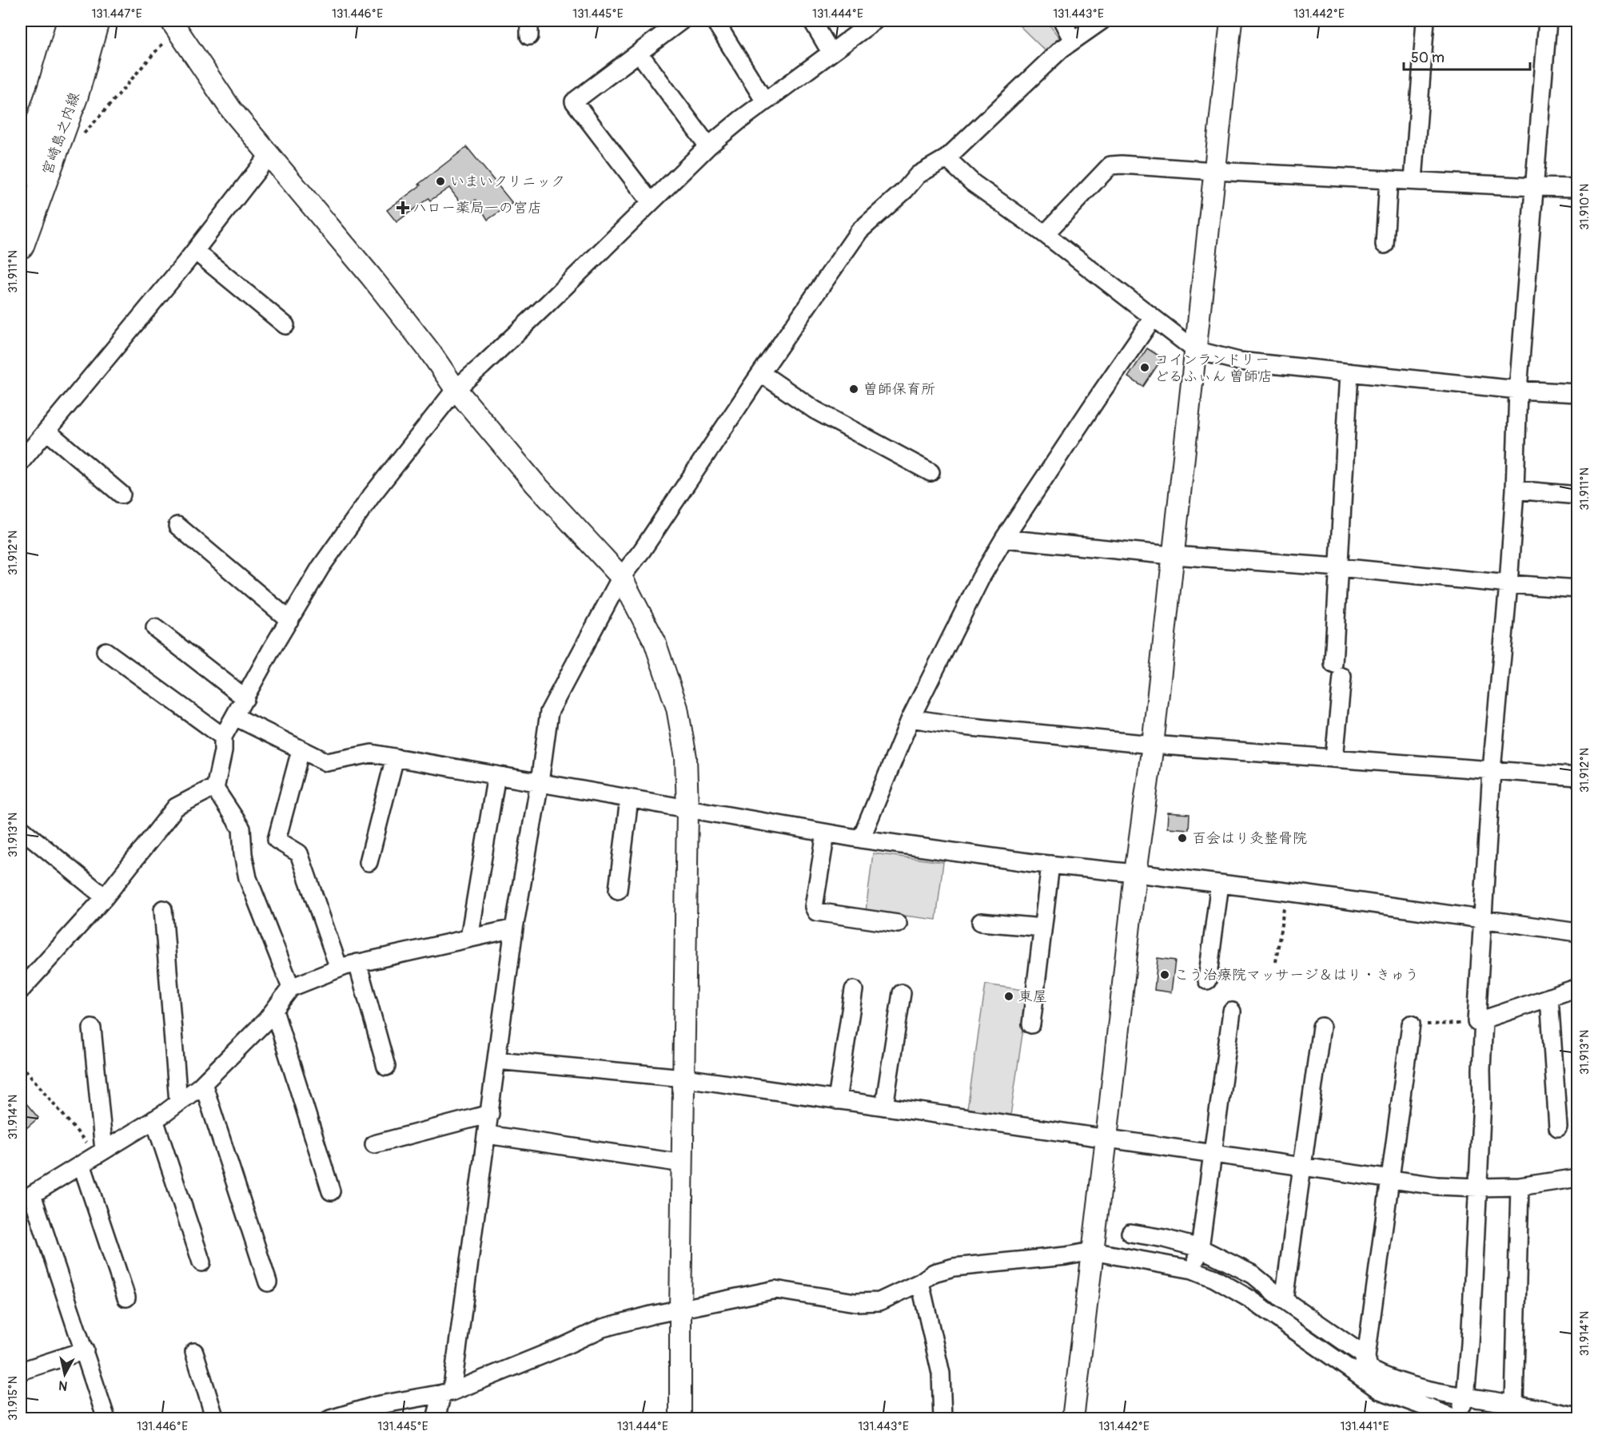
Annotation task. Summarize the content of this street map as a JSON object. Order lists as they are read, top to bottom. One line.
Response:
{"streets":{"main road":["宮崎島之内線"]},"places":{"other":["いまいクリニック","コインランドリー どるふぃん 曽師店","曽師保育所","百会はり灸整骨院","こう治療院マッサージ＆はり・きゅう","東屋"],"health":["ハロー薬局一の宮店"]},"scale_bar":"50 m","north":"bottom","coordinates":["131.447°E","131.446°E","131.445°E","131.444°E","131.443°E","131.442°E","31.910°N","31.911°N","31.912°N","31.913°N","31.914°N","31.915°N","131.441°E"]}
